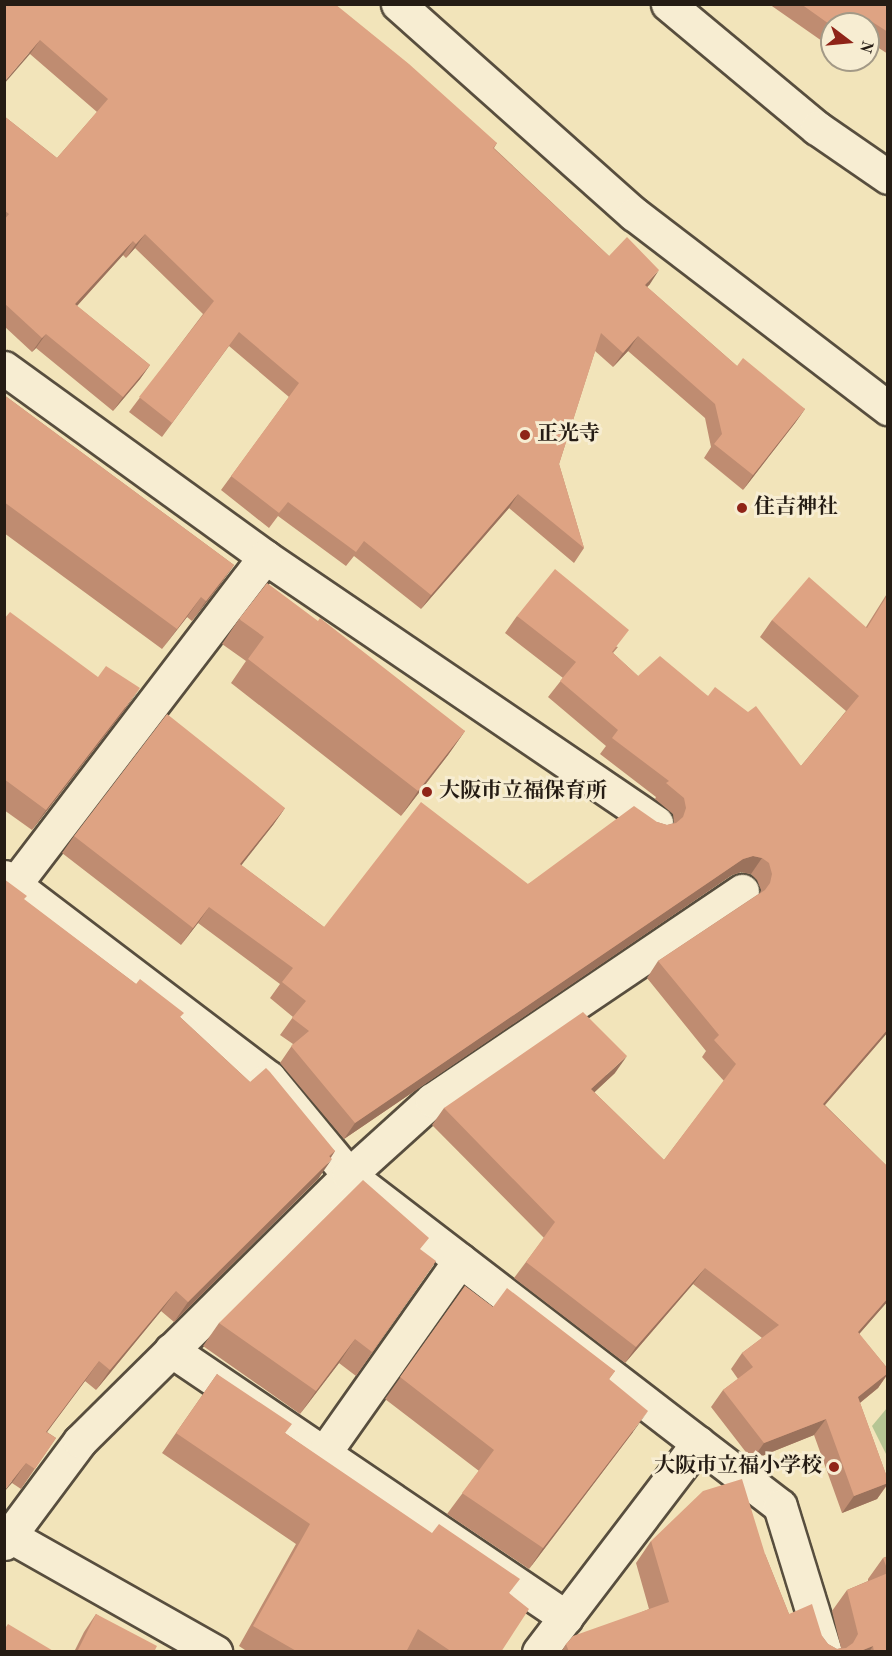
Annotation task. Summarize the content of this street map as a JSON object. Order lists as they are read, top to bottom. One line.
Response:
{"places":["正光寺","住吉神社","大阪市立福保育所","大阪市立福小学校"],"north":"right"}
